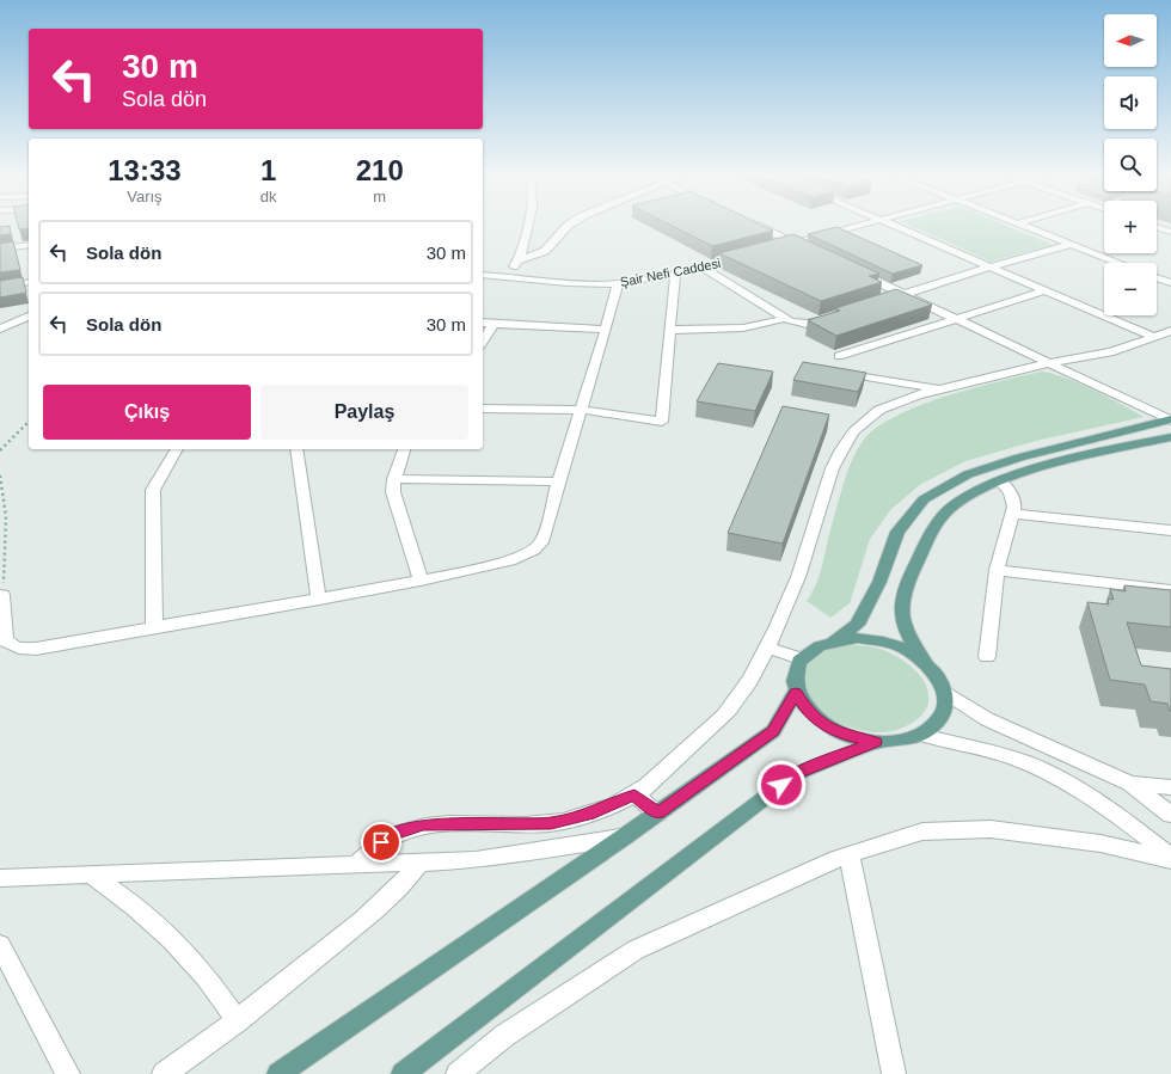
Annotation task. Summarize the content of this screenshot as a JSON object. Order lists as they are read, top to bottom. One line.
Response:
{"streets":{"street":["Şair Nefi Caddesi"]},"north":"left","page":{"map_buttons":["+","−"],"turn":["30 m","Sola dön"],"eta":["13:33","Varış","1","dk","210","m"],"list":[{"name":"Sola dön","value":"30 m"},{"name":"Sola dön","value":"30 m"}],"buttons":["Çıkış","Paylaş"]}}
